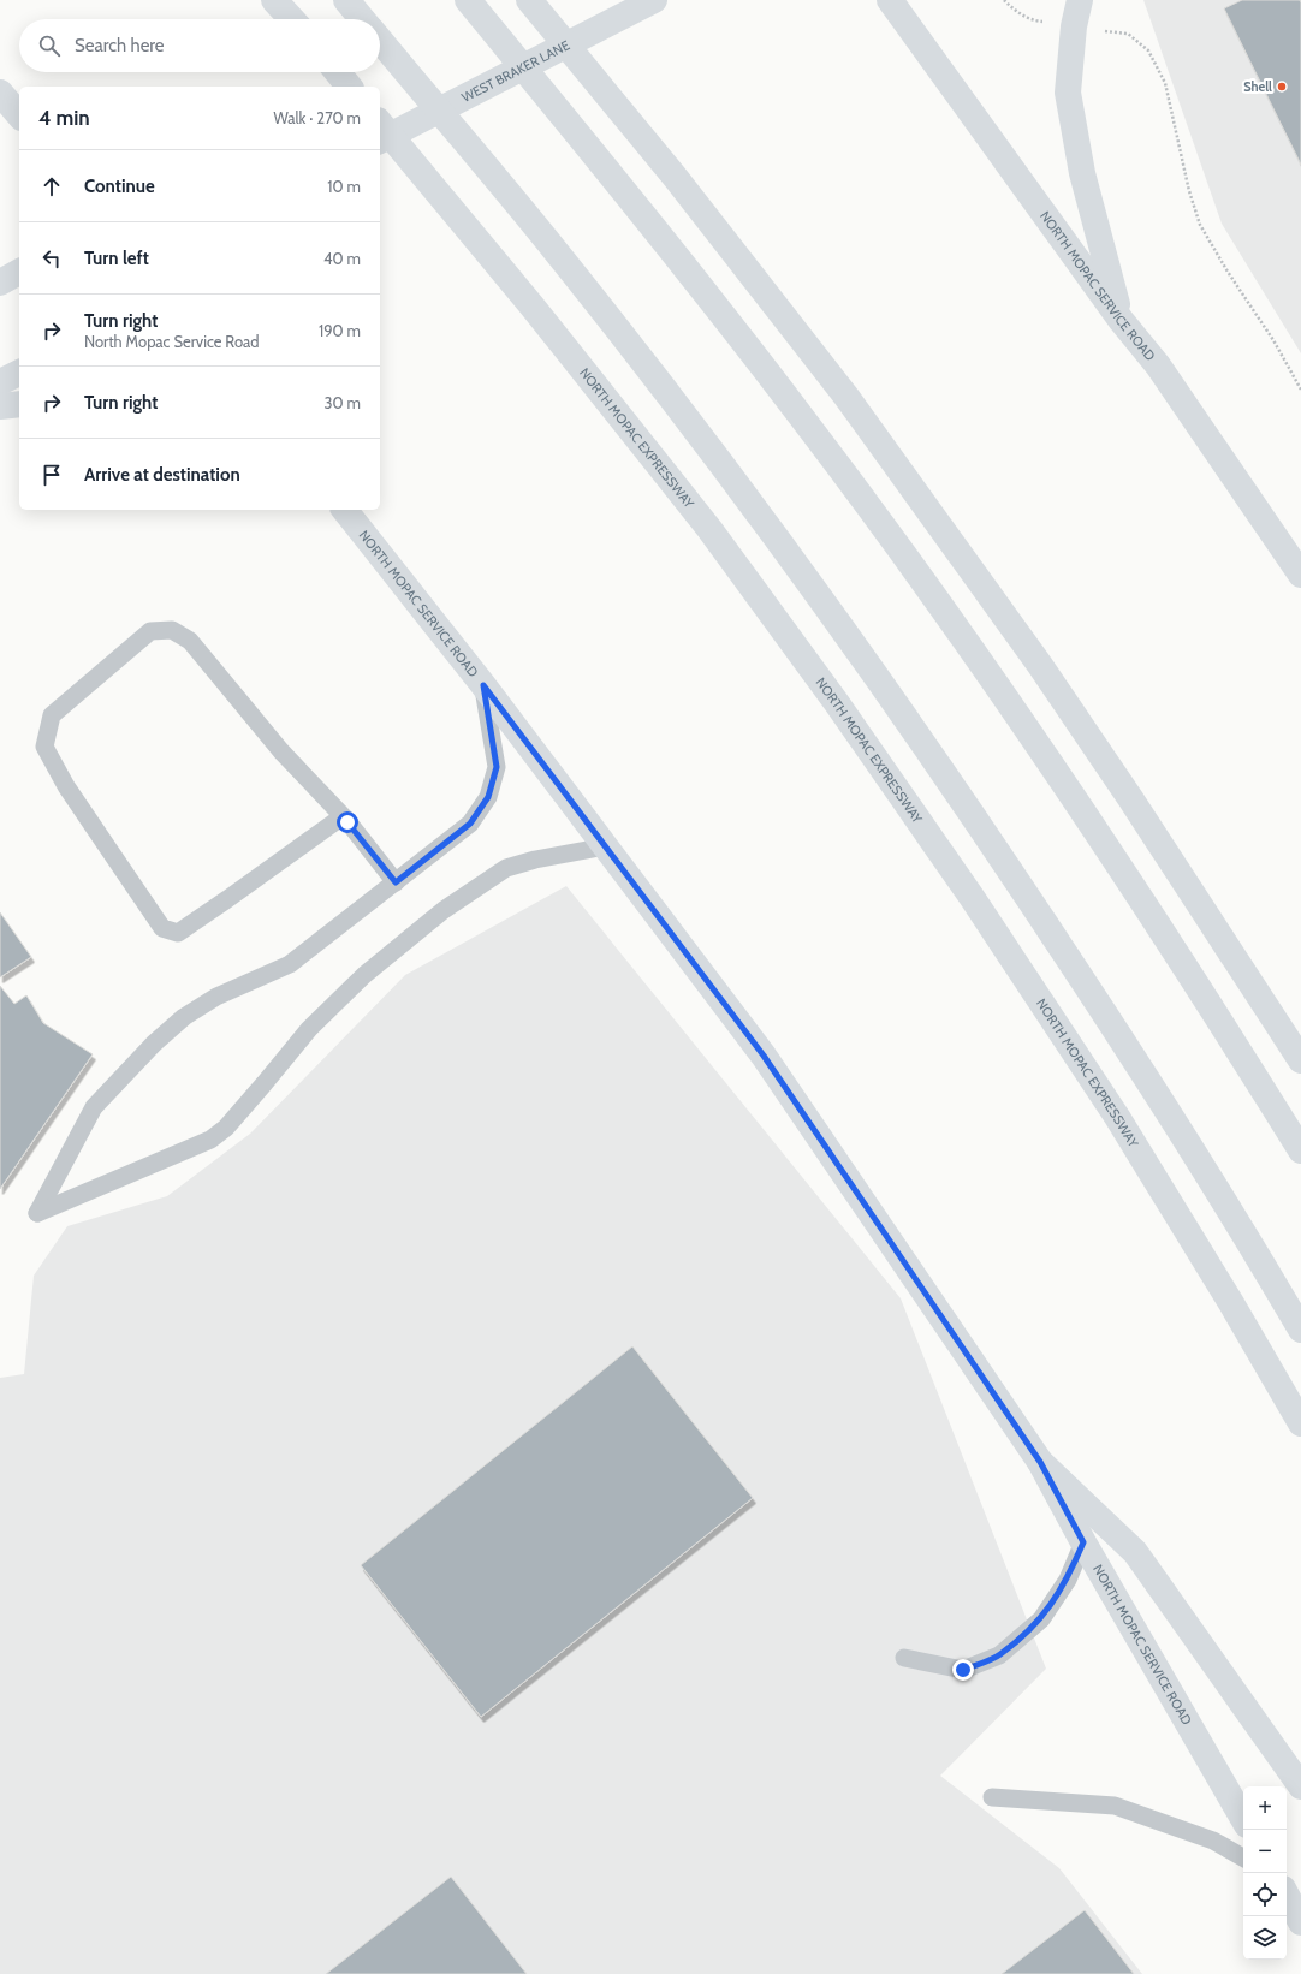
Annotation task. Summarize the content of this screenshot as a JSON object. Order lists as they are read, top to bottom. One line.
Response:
{"streets":{"main road":["WEST BRAKER LANE","NORTH MOPAC SERVICE ROAD","NORTH MOPAC EXPRESSWAY"]},"places":["Shell"],"page":{"search":"Search here","heading":["4 min","Walk · 270 m"],"list":[["Continue","10 m"],["Turn left","40 m"],["Turn right","North Mopac Service Road","190 m"],["Turn right","30 m"],"Arrive at destination"],"map_buttons":["+","−"]}}
